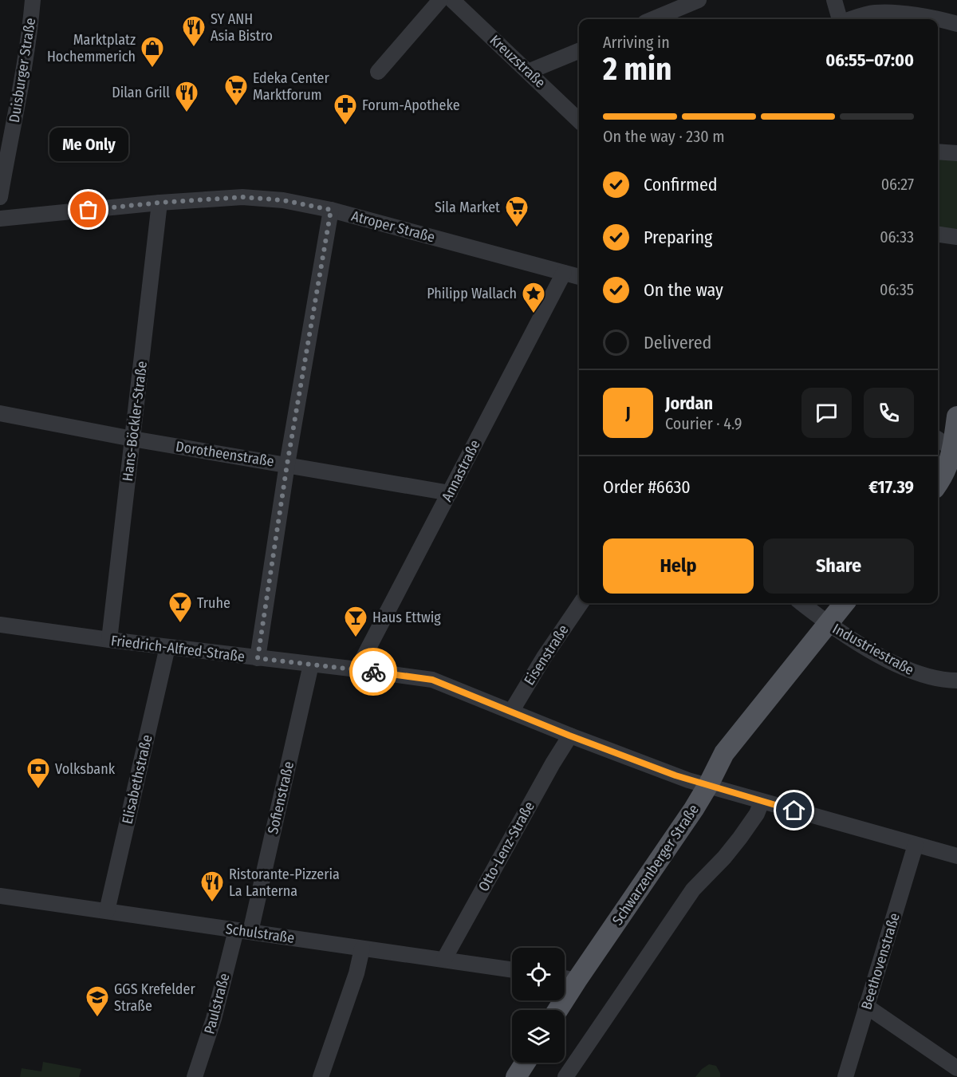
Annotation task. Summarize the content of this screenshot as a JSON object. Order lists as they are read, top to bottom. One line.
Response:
{"streets":{"main road":["Schwarzenberger Straße"],"street":["Kreuzstraße","Duisburger Straße","Atroper Straße","Hans-Böckler-Straße","Dorotheenstraße","Annastraße","Friedrich-Alfred-Straße","Industriestraße","Eisenstraße","Elisabethstraße","Sofienstraße","Otto-Lenz-Straße","Schulstraße","Beethovenstraße","Paulstraße"]},"crossings":[["Atroper Straße","Hans-Böckler-Straße"],["Atroper Straße","Annastraße"],["Hans-Böckler-Straße","Dorotheenstraße"],["Hans-Böckler-Straße","Friedrich-Alfred-Straße"],["Dorotheenstraße","Annastraße"],["Annastraße","Friedrich-Alfred-Straße"],["Friedrich-Alfred-Straße","Eisenstraße"],["Friedrich-Alfred-Straße","Elisabethstraße"],["Friedrich-Alfred-Straße","Sofienstraße"],["Friedrich-Alfred-Straße","Otto-Lenz-Straße"],["Friedrich-Alfred-Straße","Schwarzenberger Straße"],["Friedrich-Alfred-Straße","Beethovenstraße"],["Industriestraße","Schwarzenberger Straße"],["Elisabethstraße","Schulstraße"],["Sofienstraße","Schulstraße"],["Sofienstraße","Paulstraße"],["Otto-Lenz-Straße","Schulstraße"],["Schulstraße","Paulstraße"]],"places":{"restaurant":["SY ANH Asia Bistro","Dilan Grill","Ristorante-Pizzeria La Lanterna"],"shop":["Marktplatz Hochemmerich"],"supermarket":["Edeka Center Marktforum","Sila Market"],"pharmacy":["Forum-Apotheke"],"other":["Me Only"],"place":["Philipp Wallach"],"bar":["Truhe","Haus Ettwig"],"bank":["Volksbank"],"school or university":["GGS Krefelder Straße"]},"page":{"heading":["2 min","Arriving in","06:55–07:00"],"panel":["Jordan","Courier · 4.9","Order #6630","€17.39"],"bar":"On the way · 230 m","bubble":"Me Only","list":[["Confirmed","06:27"],["Preparing","06:33"],["On the way","06:35"],"Delivered"],"round":"J","buttons":["Help","Share"]}}
